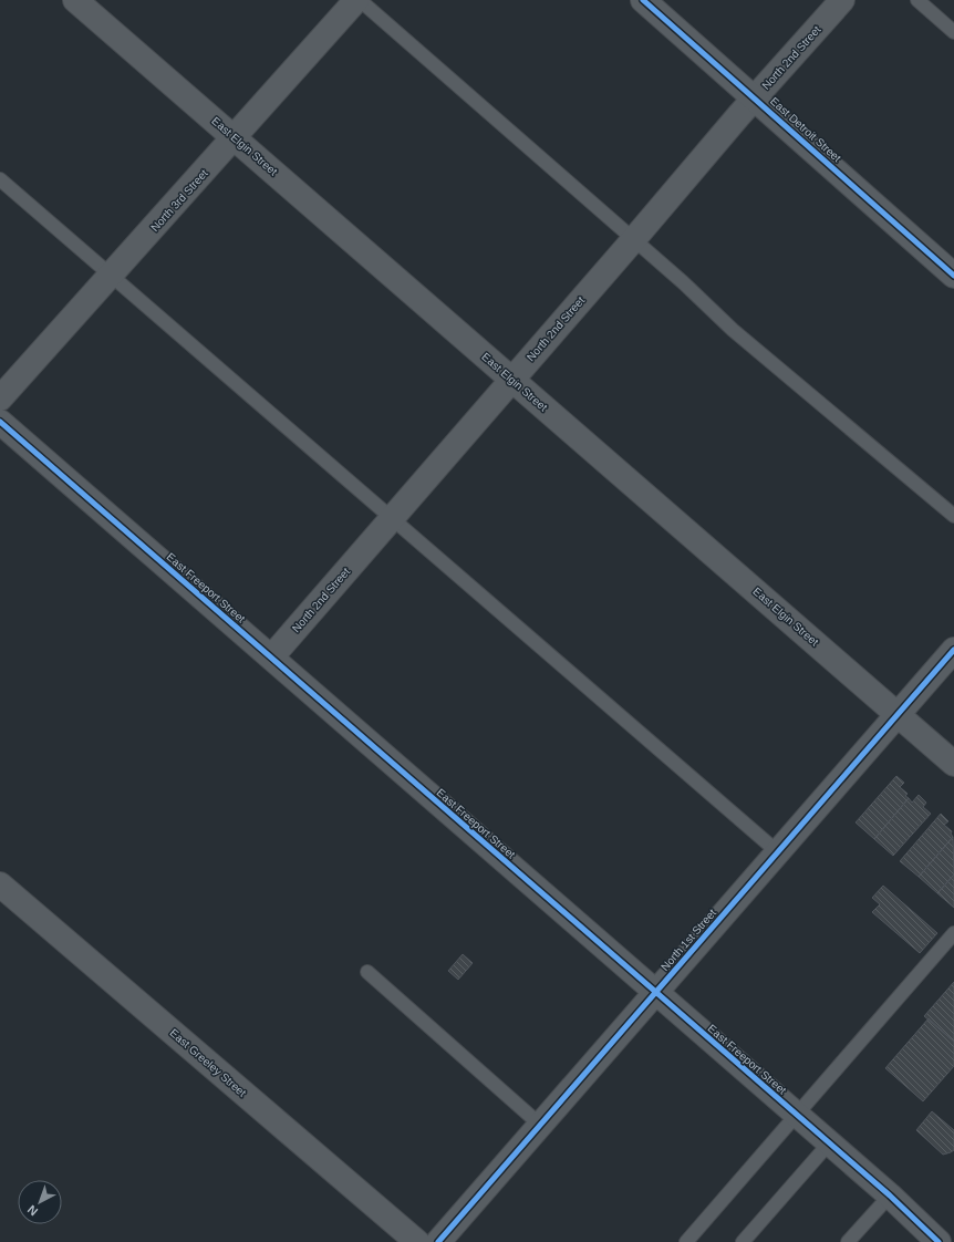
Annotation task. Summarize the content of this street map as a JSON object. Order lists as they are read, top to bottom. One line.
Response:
{"streets":{"street":["North 2nd Street","East Detroit Street","East Elgin Street","North 3rd Street","East Freeport Street","North 1st Street","East Greeley Street"]},"crossings":[["North 2nd Street","East Detroit Street"],["North 2nd Street","East Elgin Street"],["North 2nd Street","East Freeport Street"],["East Elgin Street","North 3rd Street"],["East Elgin Street","North 1st Street"],["East Freeport Street","North 1st Street"]],"north":"bottom left"}
